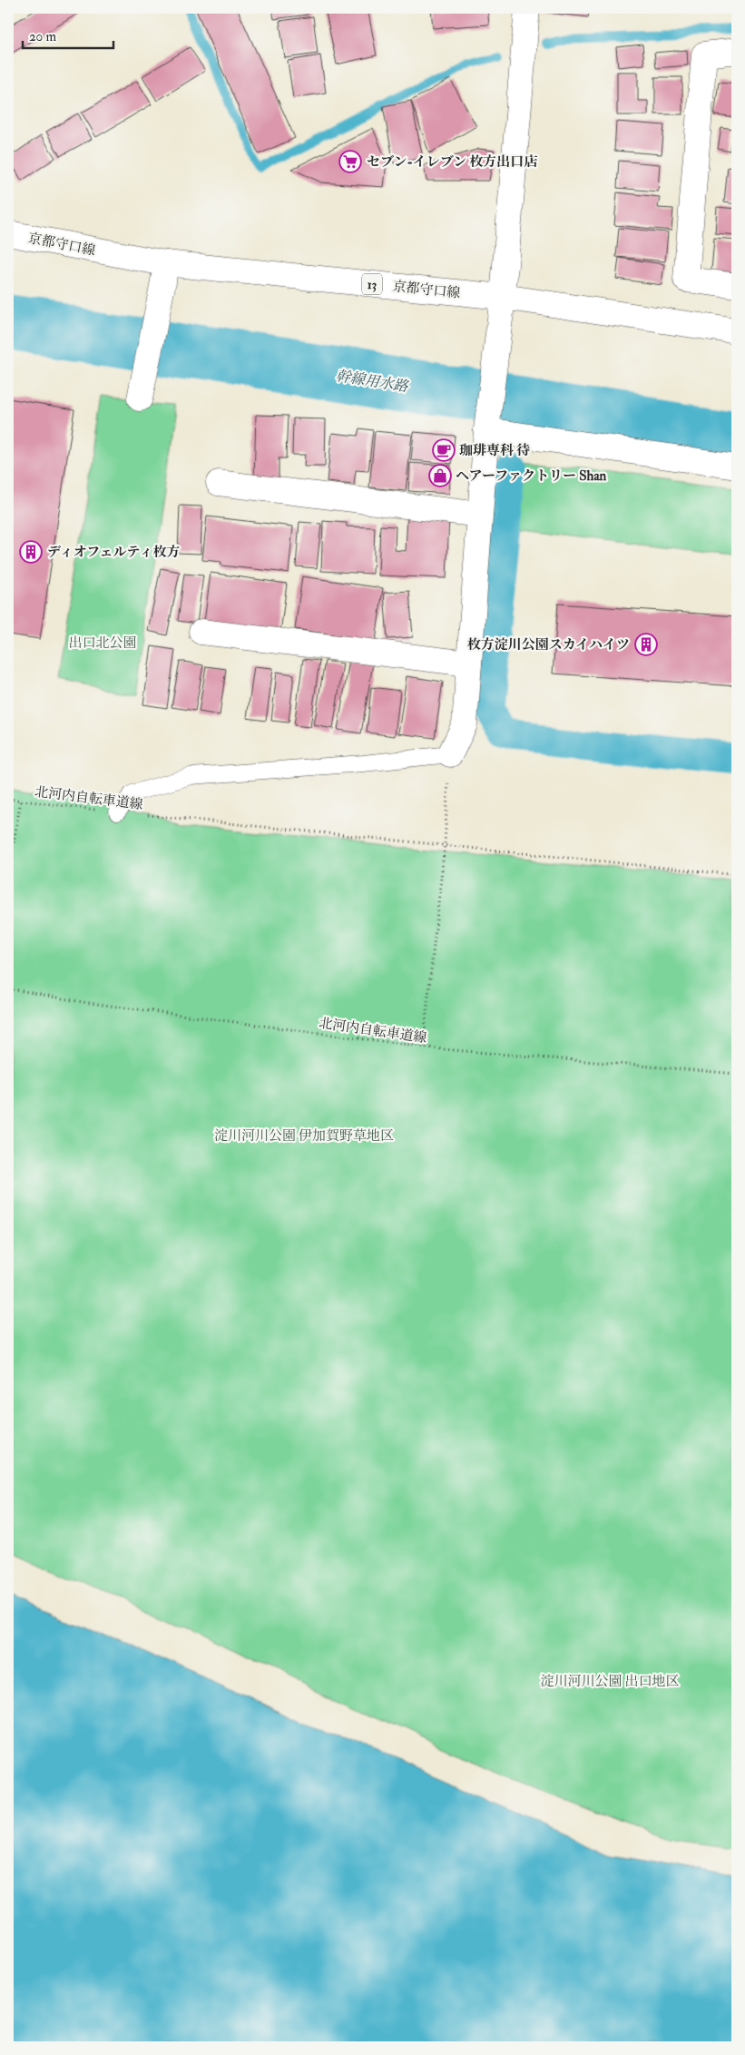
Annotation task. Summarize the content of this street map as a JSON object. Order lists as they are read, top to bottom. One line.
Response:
{"streets":{"street":["京都守口線","13"],"path":["北河内自転車道線"]},"water":["幹線用水路"],"parks":["出口北公園","淀川河川公園 伊加賀野草地区","淀川河川公園 出口地区"],"places":{"supermarket":["セブン-イレブン 枚方出口店"],"cafe":["珈琲専科 待"],"shop":["ヘアーファクトリー Shan"],"building":["ディオフェルティ枚方","枚方淀川公園スカイハイツ"]},"scale_bar":"20 m"}
